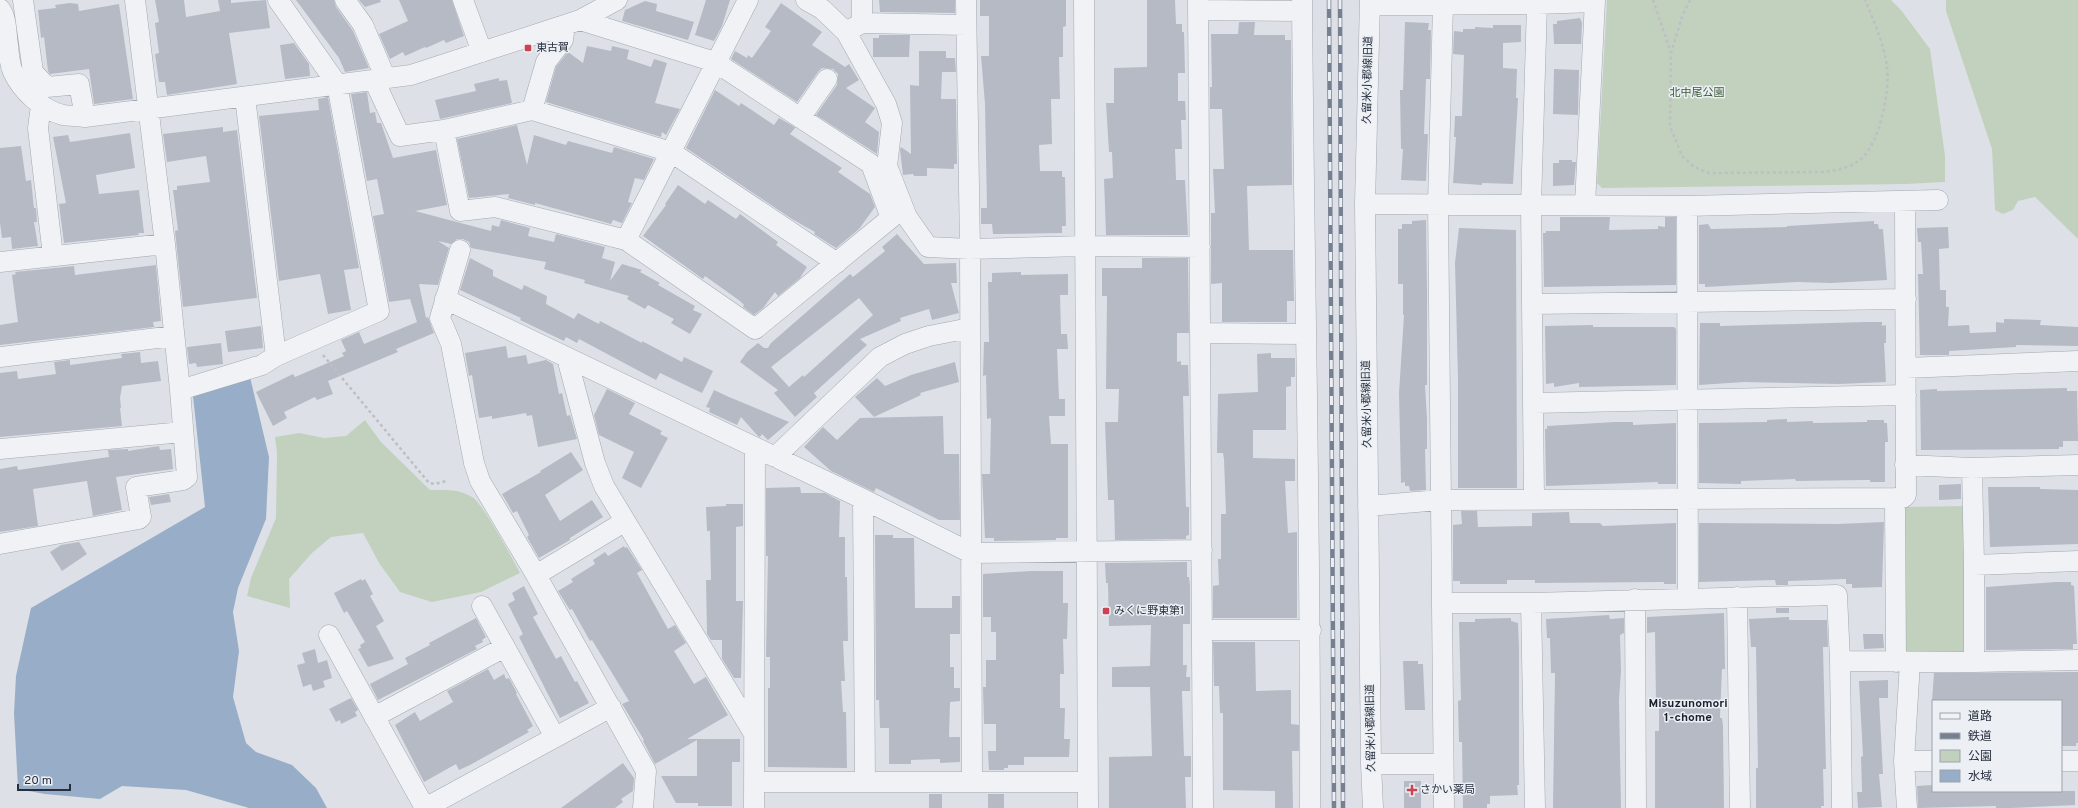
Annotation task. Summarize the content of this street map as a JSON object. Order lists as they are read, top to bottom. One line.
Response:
{"streets":{"street":["久留米小郡線旧道"]},"districts":["Misuzunomori 1-chome"],"parks":["北中尾公園"],"places":{"transit":["東古賀","みくに野東第1"],"health":["さかい薬局"]},"legend":["道路","鉄道","公園","水域"],"scale_bar":"20 m"}
